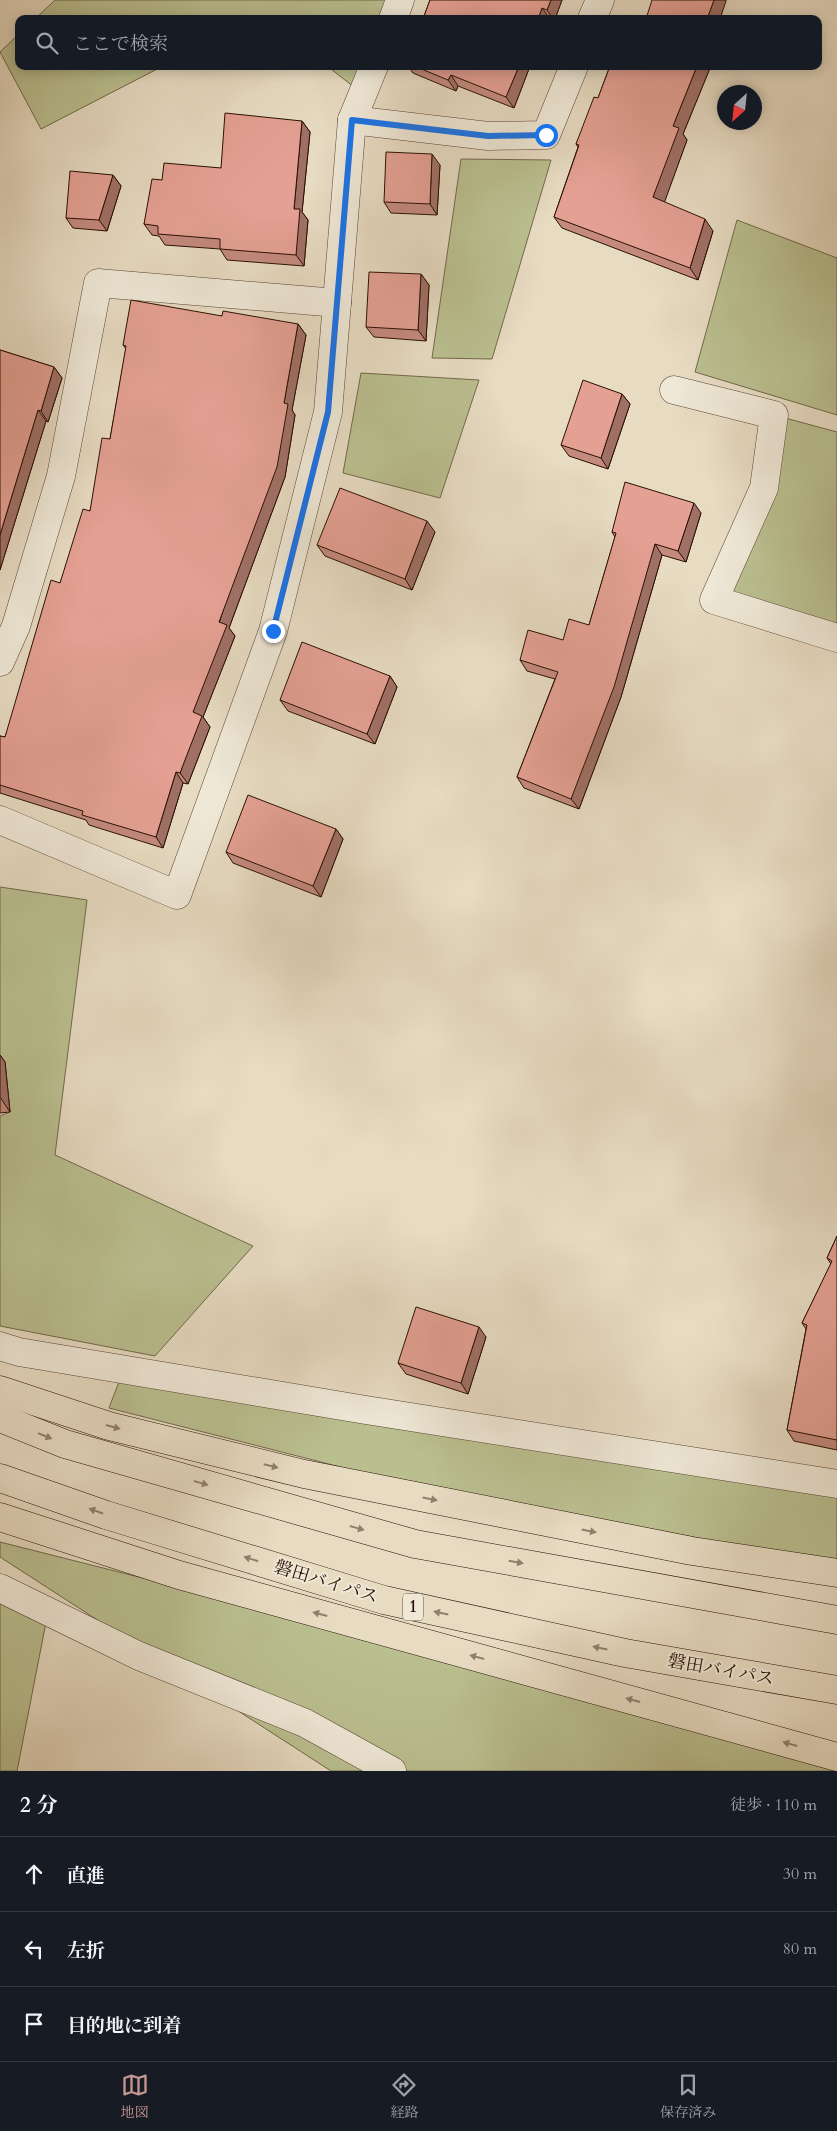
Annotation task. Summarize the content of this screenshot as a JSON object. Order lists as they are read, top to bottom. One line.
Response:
{"streets":{"highway":["磐田バイパス","1"]},"north":"bottom left","page":{"search":"ここで検索","heading":["2 分","徒歩 · 110 m"],"list":[["直進","30 m"],["左折","80 m"],"目的地に到着"],"nav":["地図","経路","保存済み"]}}
